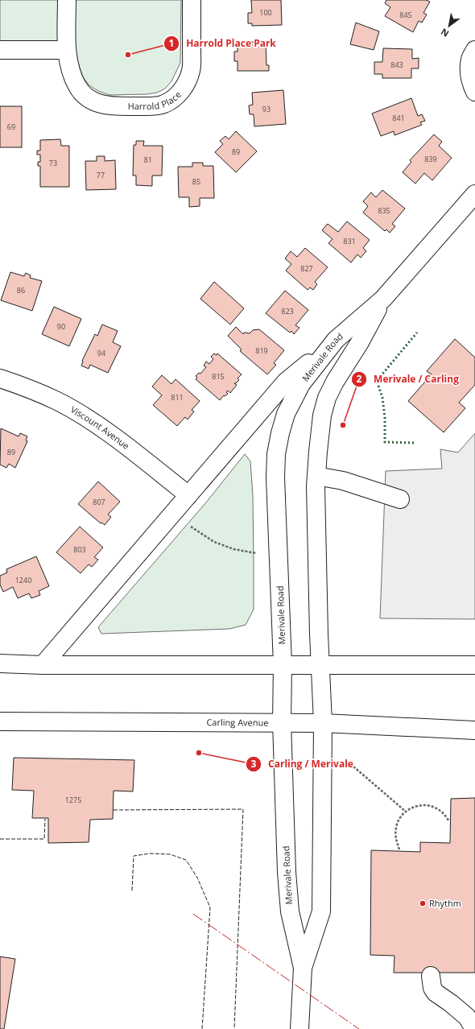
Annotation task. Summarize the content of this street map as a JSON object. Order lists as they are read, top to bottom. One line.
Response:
{"streets":{"main road":["Harrold Place","Merivale Road","Viscount Avenue","Carling Avenue"]},"crossings":[["Merivale Road","Carling Avenue"]],"places":["Harrold Place Park","Merivale / Carling","Carling / Merivale","Rhythm"],"house_numbers":["100","845","843","93","841","69","89","839","81","73","77","85","835","831","827","86","823","90","819","94","815","811","89","807","803","1240","1275"],"north":"bottom left"}
